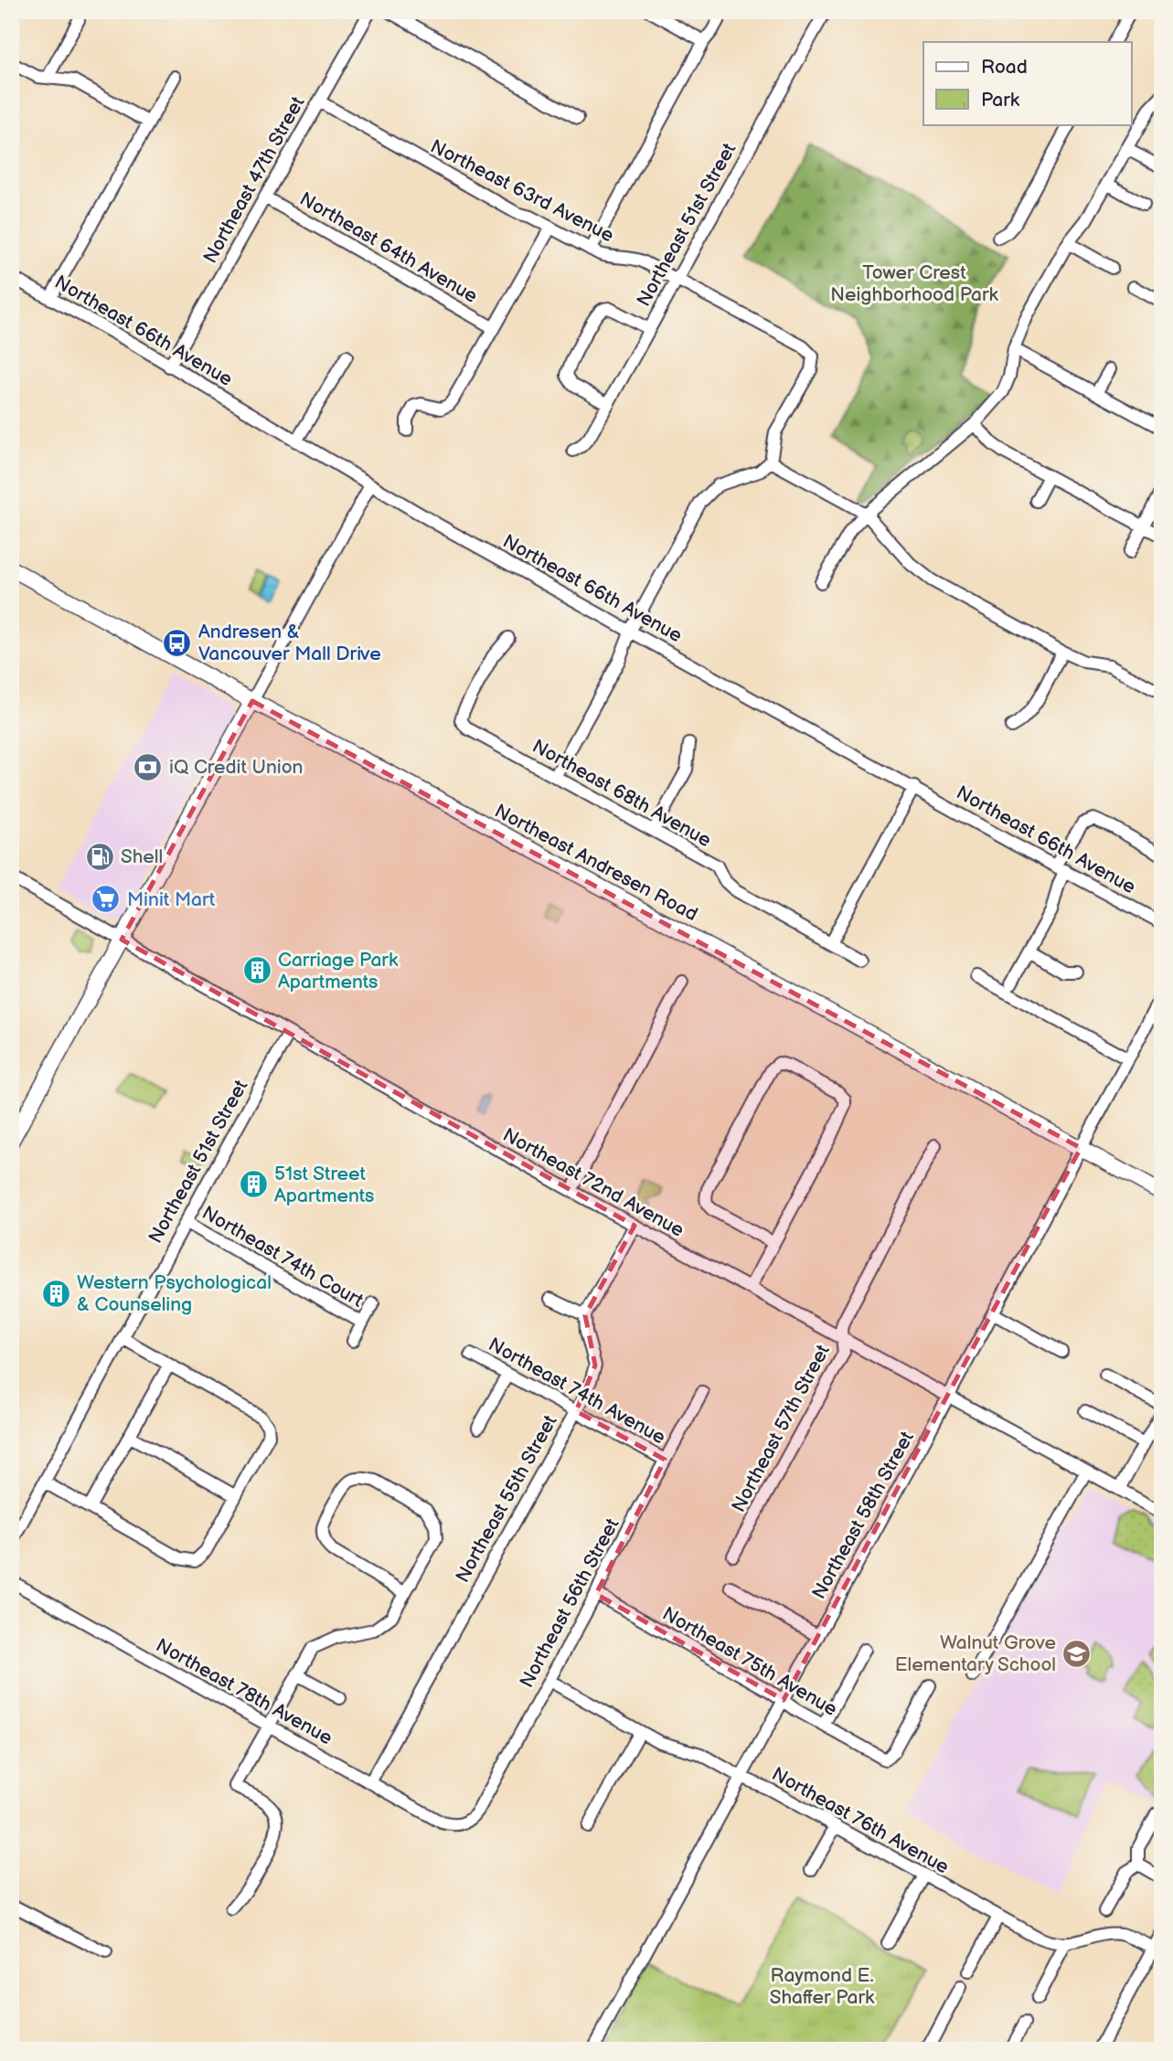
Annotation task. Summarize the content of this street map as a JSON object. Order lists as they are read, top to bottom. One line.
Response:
{"streets":{"main road":["Northeast Andresen Road"],"street":["Northeast 47th Street","Northeast 63rd Avenue","Northeast 51st Street","Northeast 64th Avenue","Northeast 66th Avenue","Northeast 68th Avenue","Northeast 72nd Avenue","Northeast 74th Court","Northeast 74th Avenue","Northeast 57th Street","Northeast 55th Street","Northeast 58th Street","Northeast 56th Street","Northeast 75th Avenue","Northeast 78th Avenue","Northeast 76th Avenue"]},"crossings":[["Northeast 47th Street","Northeast 63rd Avenue"],["Northeast 47th Street","Northeast 64th Avenue"],["Northeast 47th Street","Northeast 66th Avenue"],["Northeast 63rd Avenue","Northeast 51st Street"],["Northeast 51st Street","Northeast 72nd Avenue"],["Northeast 51st Street","Northeast 74th Court"],["Northeast Andresen Road","Northeast 58th Street"],["Northeast 72nd Avenue","Northeast 57th Street"],["Northeast 72nd Avenue","Northeast 58th Street"],["Northeast 74th Avenue","Northeast 55th Street"],["Northeast 74th Avenue","Northeast 56th Street"],["Northeast 55th Street","Northeast 78th Avenue"],["Northeast 58th Street","Northeast 75th Avenue"],["Northeast 58th Street","Northeast 76th Avenue"],["Northeast 56th Street","Northeast 75th Avenue"],["Northeast 56th Street","Northeast 78th Avenue"],["Northeast 56th Street","Northeast 76th Avenue"]],"parks":["Tower Crest Neighborhood Park","Raymond E. Shaffer Park"],"places":{"bus stop":["Andresen & Vancouver Mall Drive"],"bank":["iQ Credit Union"],"fuel station":["Shell"],"supermarket":["Minit Mart"],"building":["Carriage Park Apartments","51st Street Apartments","Western Psychological & Counseling"],"school or university":["Walnut Grove Elementary School"]},"legend":["Road","Park"]}
